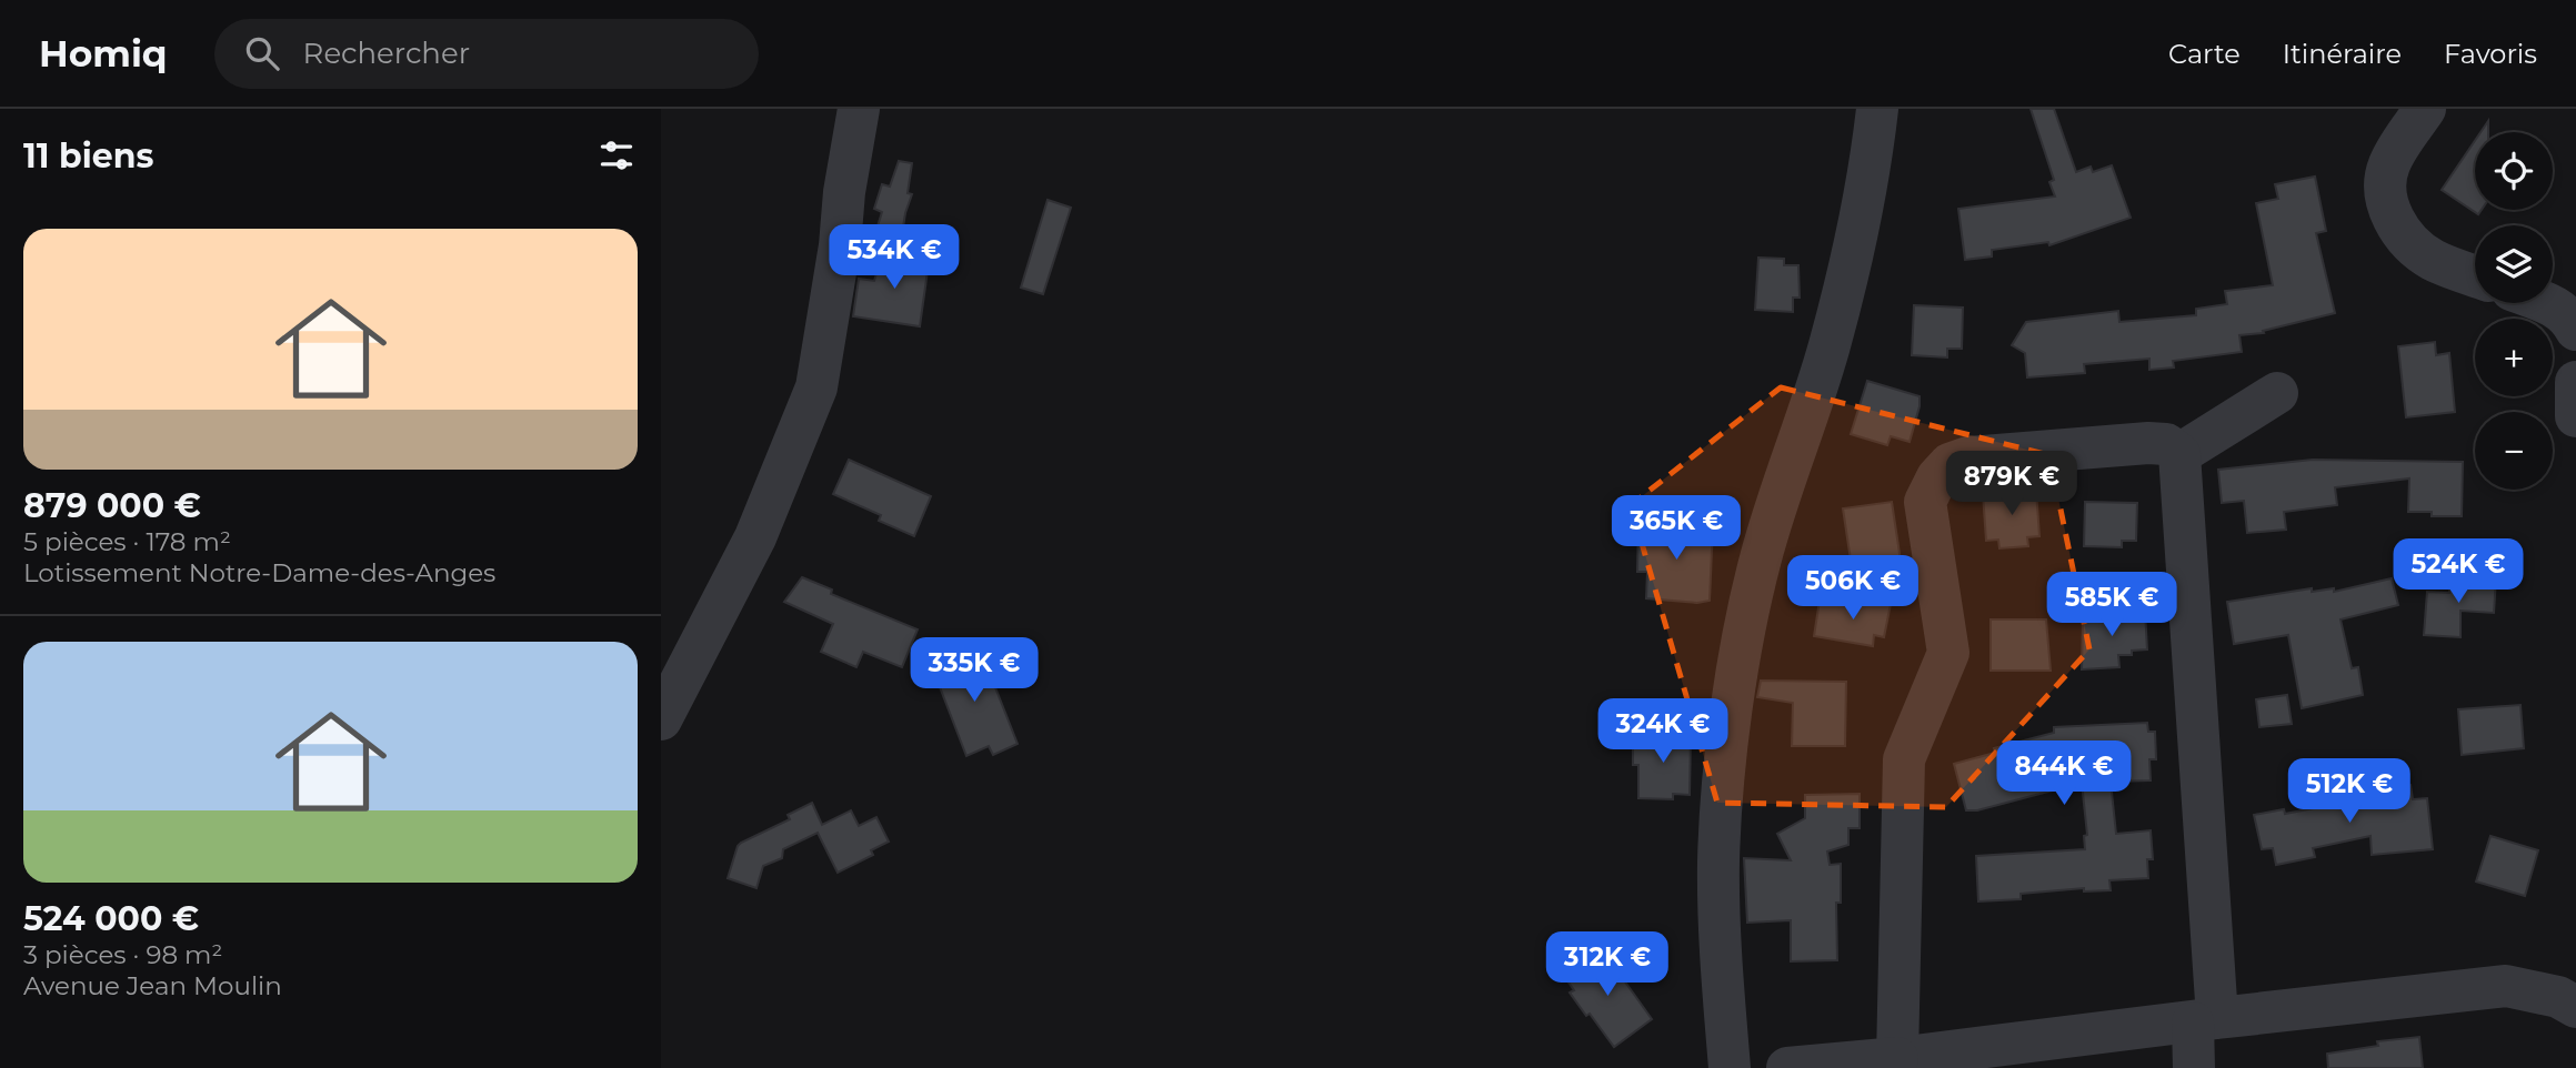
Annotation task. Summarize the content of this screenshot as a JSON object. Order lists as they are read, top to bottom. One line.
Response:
{"page":{"header":"Homiq","search":"Rechercher","nav":["Carte","Itinéraire","Favoris"],"heading":"11 biens","map_buttons":["+","−"],"list":[{"name":"879 000 €","note":"5 pièces · 178 m² · Lotissement Notre-Dame-des-Anges"},{"name":"524 000 €","note":"3 pièces · 98 m² · Avenue Jean Moulin"}],"price":["534K €","879K €","365K €","524K €","506K €","585K €","335K €","324K €","844K €","512K €","312K €"]}}
